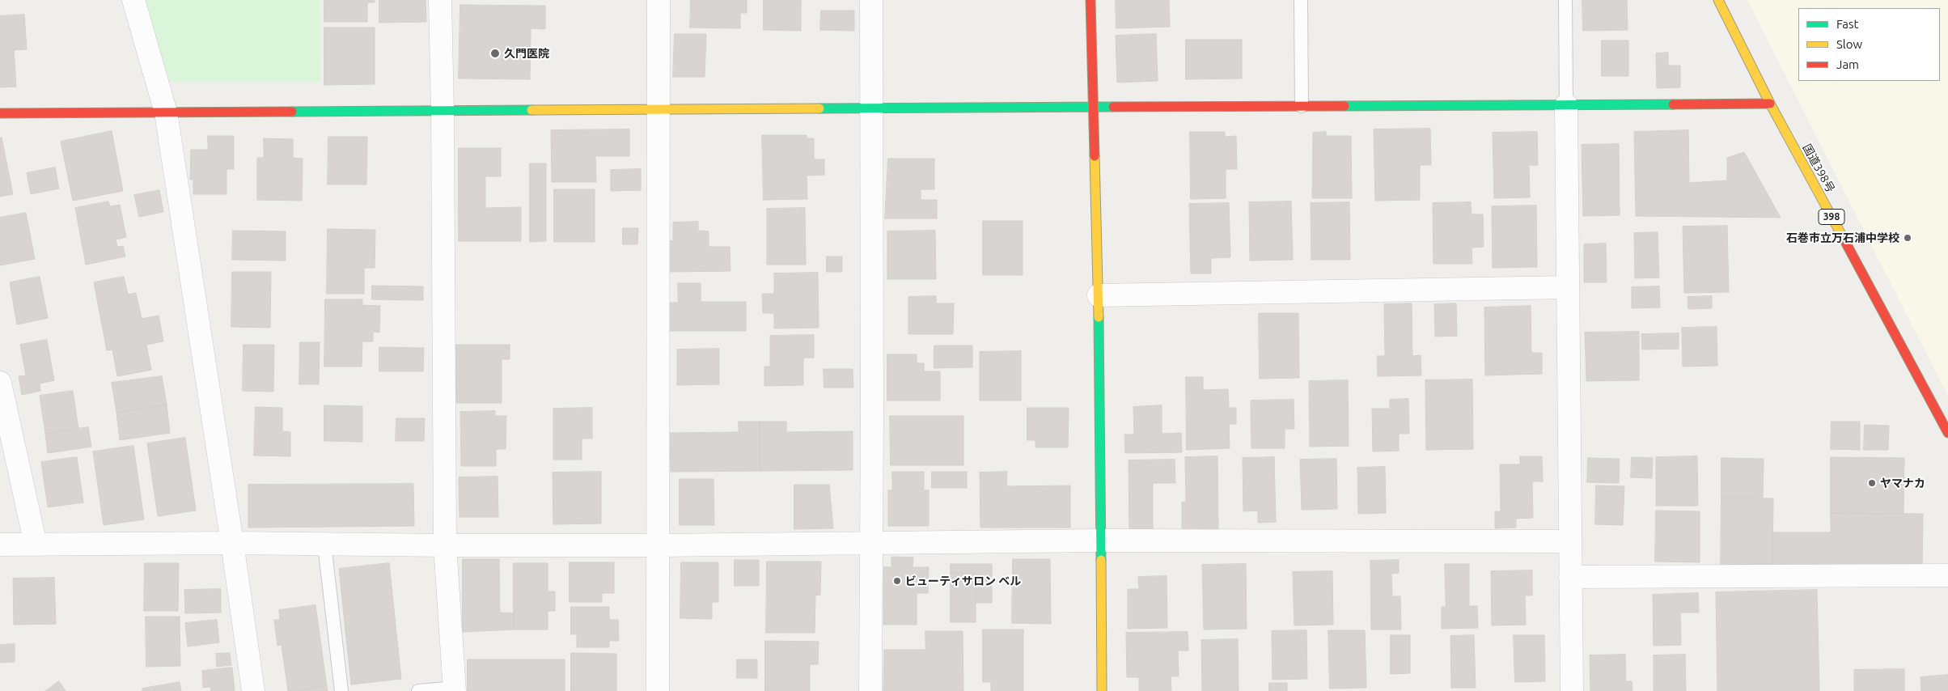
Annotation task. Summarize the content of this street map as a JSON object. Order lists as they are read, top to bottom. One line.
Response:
{"streets":{"main road":["国道398号","398"]},"places":["久門医院","石巻市立万石浦中学校","ヤマナカ","ビューティサロン ベル"],"legend":["Fast","Slow","Jam"]}
